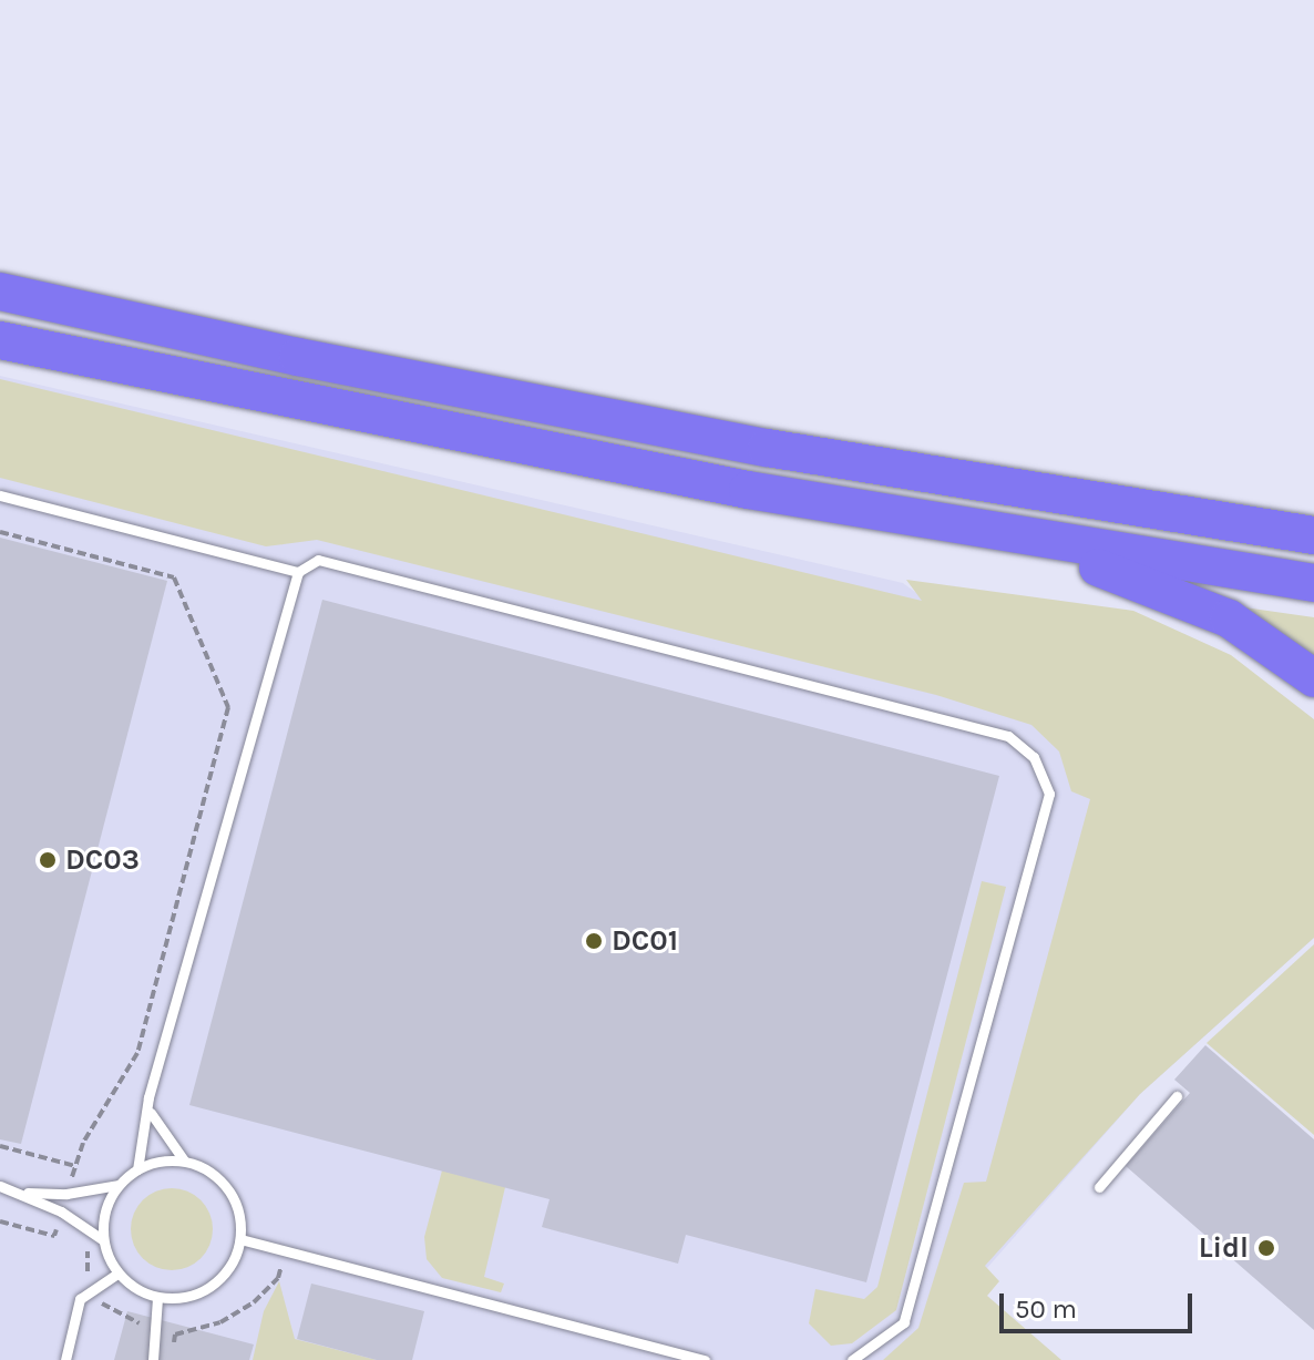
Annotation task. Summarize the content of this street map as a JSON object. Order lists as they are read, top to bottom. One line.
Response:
{"places":["DC03","DC01","Lidl"],"scale_bar":"50 m"}
